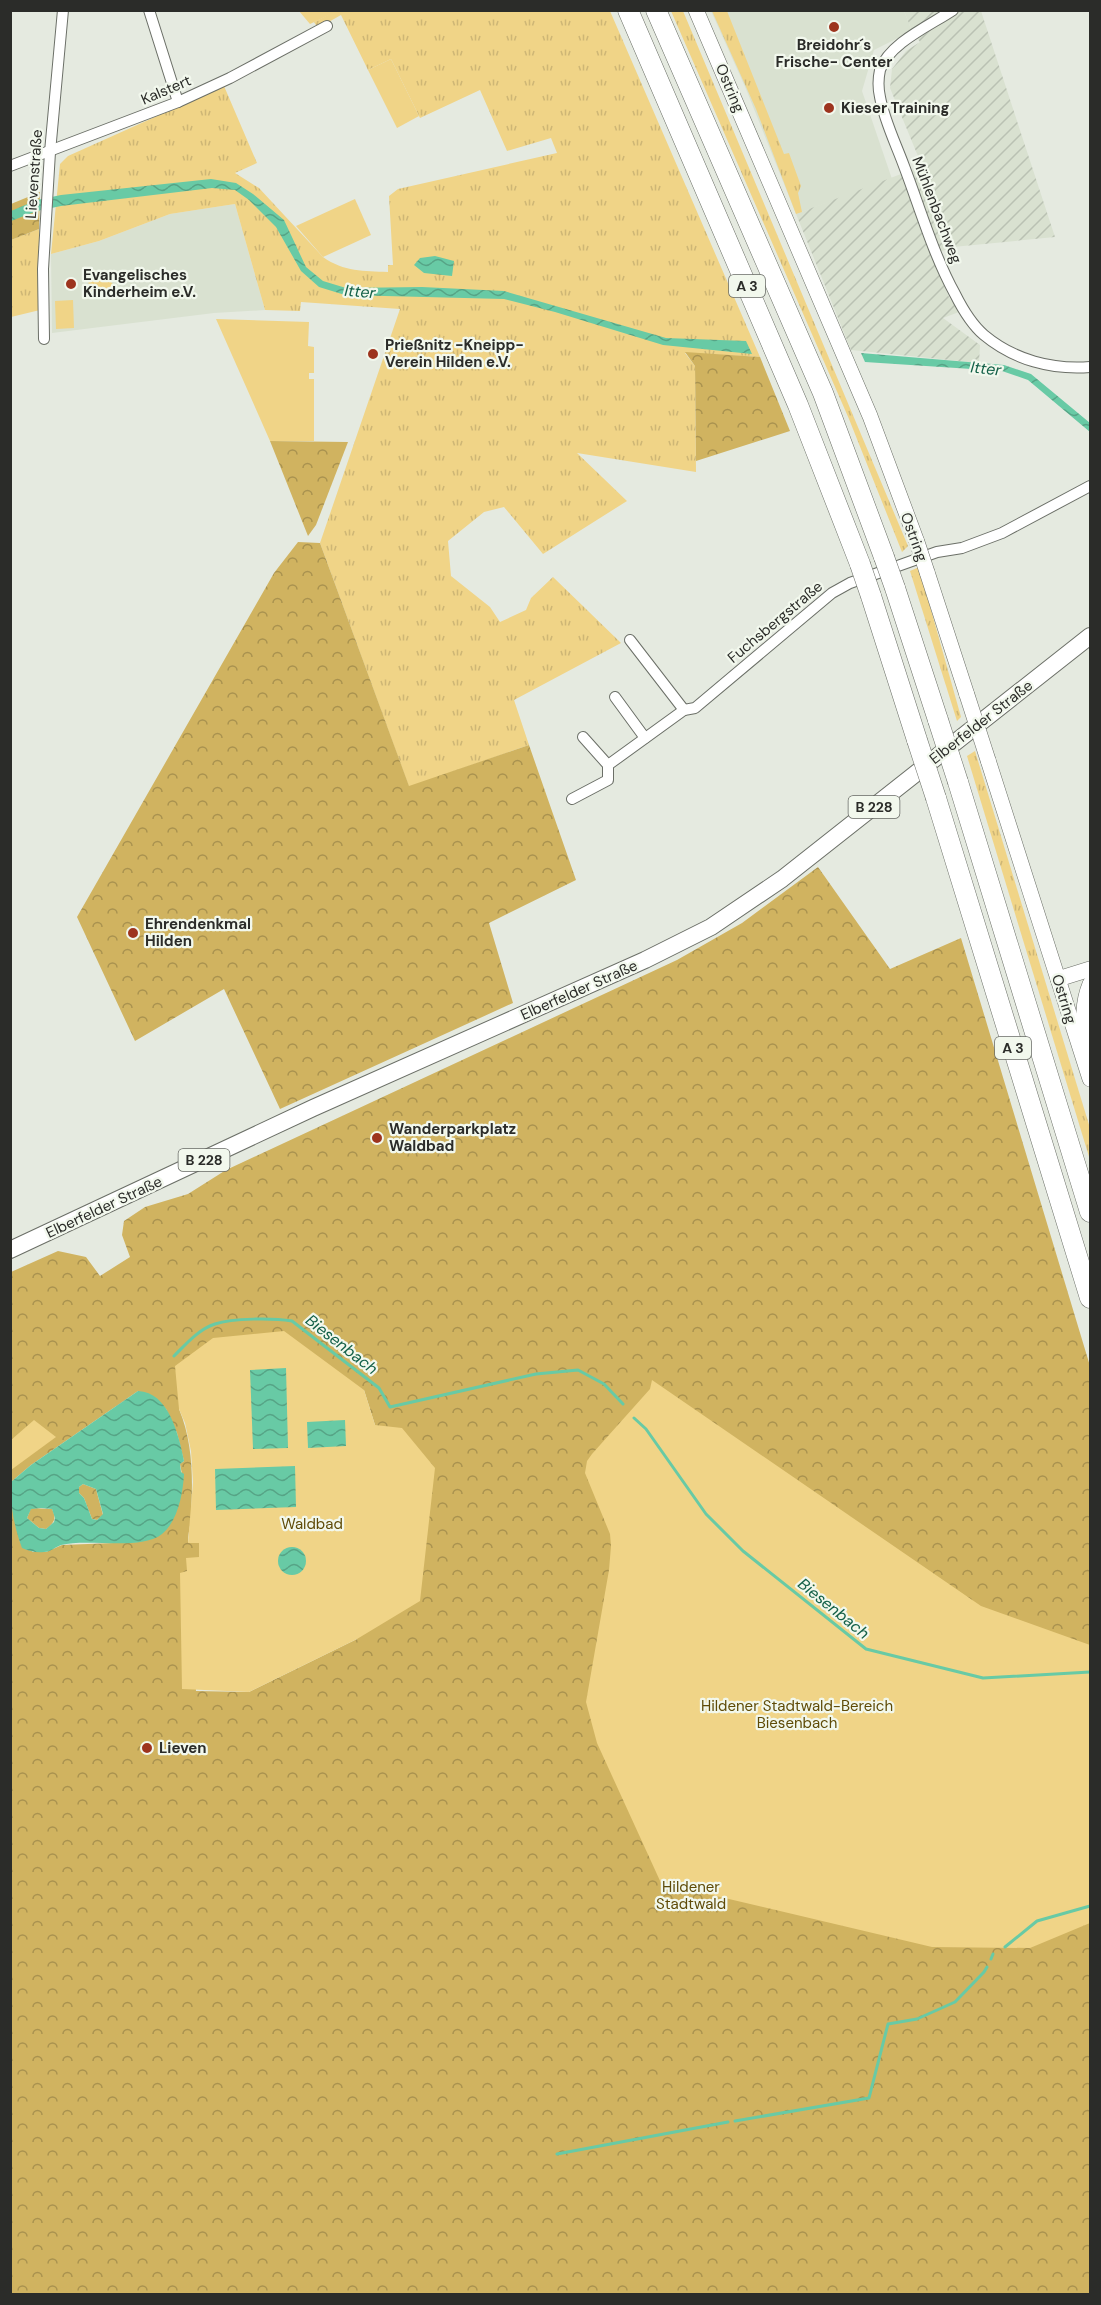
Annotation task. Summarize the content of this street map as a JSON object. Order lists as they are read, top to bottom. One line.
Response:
{"streets":{"highway":["A 3"],"main road":["Ostring","Elberfelder Straße","B 228"],"street":["Kalstert","Lievenstraße","Mühlenbachweg","Fuchsbergstraße"]},"crossings":[["Kalstert","Lievenstraße"]],"water":["Itter","Biesenbach"],"parks":["Waldbad","Hildener Stadtwald-Bereich Biesenbach","Hildener Stadtwald"],"places":["Breidohr´s Frische- Center","Kieser Training","Evangelisches Kinderheim e.V.","Prießnitz -Kneipp- Verein Hilden e.V.","Ehrendenkmal Hilden","Wanderparkplatz Waldbad","Lieven"]}
